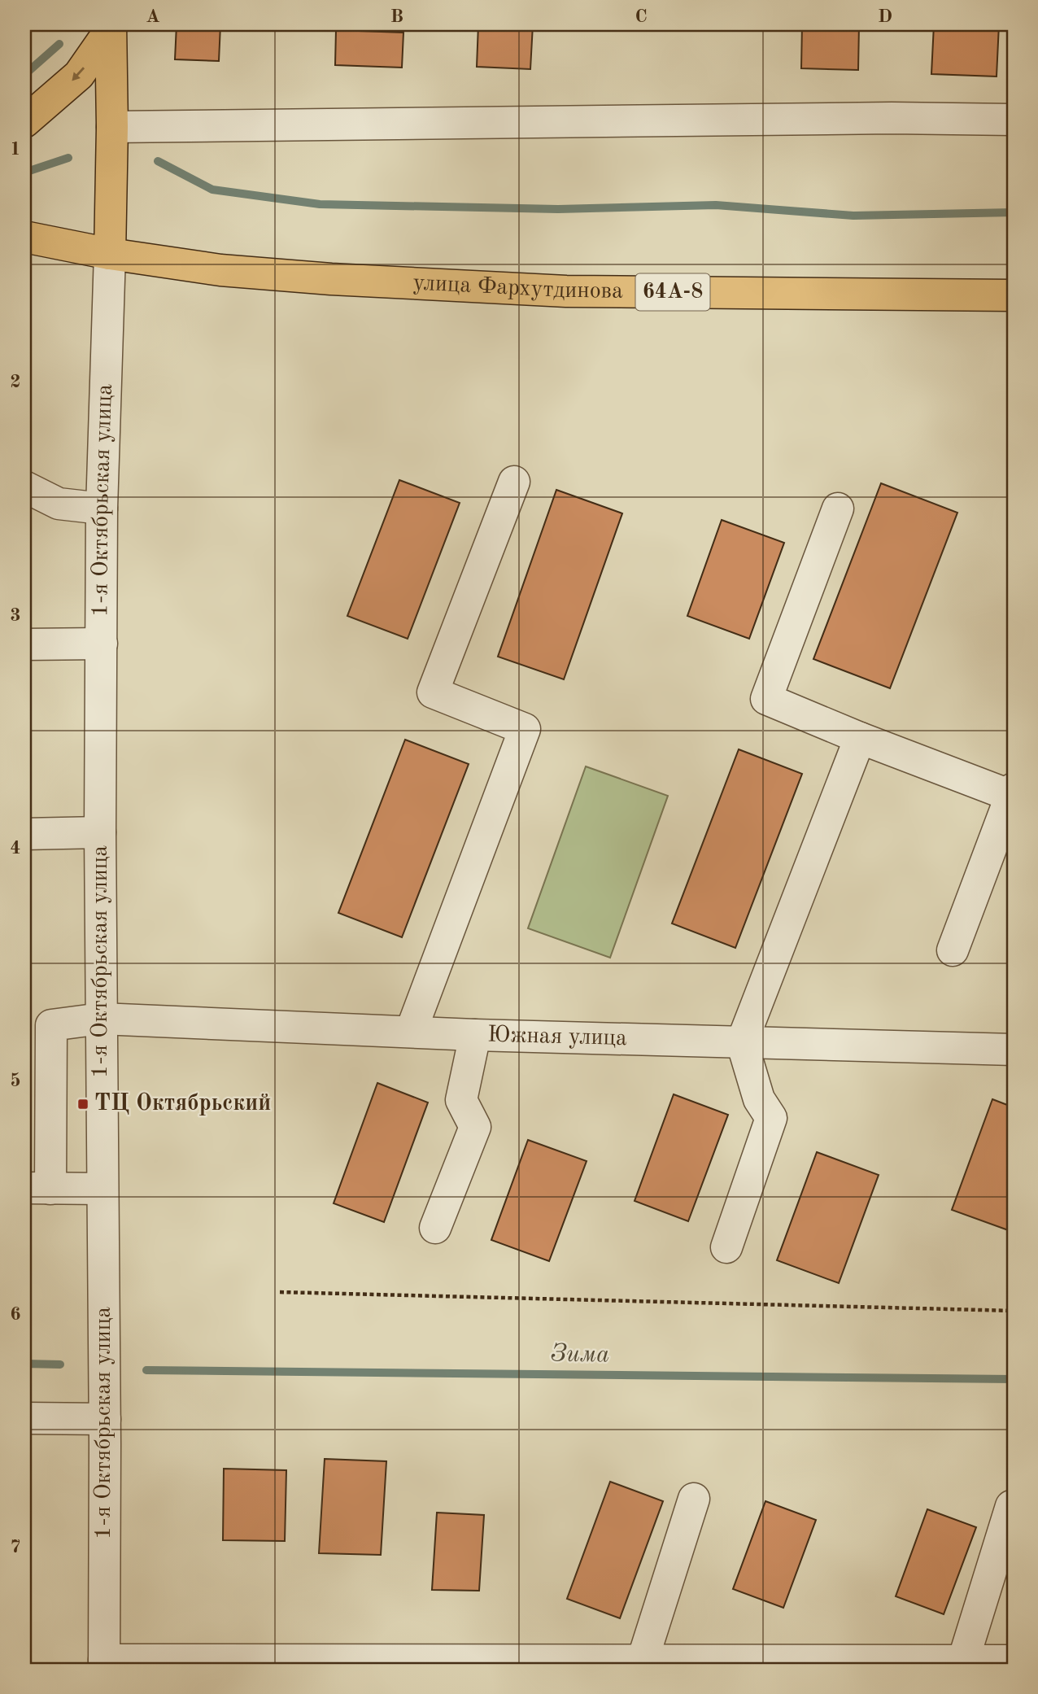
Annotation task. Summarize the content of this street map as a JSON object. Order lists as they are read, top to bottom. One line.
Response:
{"streets":{"main road":["улица Фархутдинова","64А-8"],"street":["1-я Октябрьская улица","Южная улица"]},"crossings":[["улица Фархутдинова","1-я Октябрьская улица"],["1-я Октябрьская улица","Южная улица"]],"water":["Зима"],"places":{"transit":["ТЦ Октябрьский"]},"grid":{"columns":["A","B","C","D"],"rows":["1","2","3","4","5","6","7"]}}
